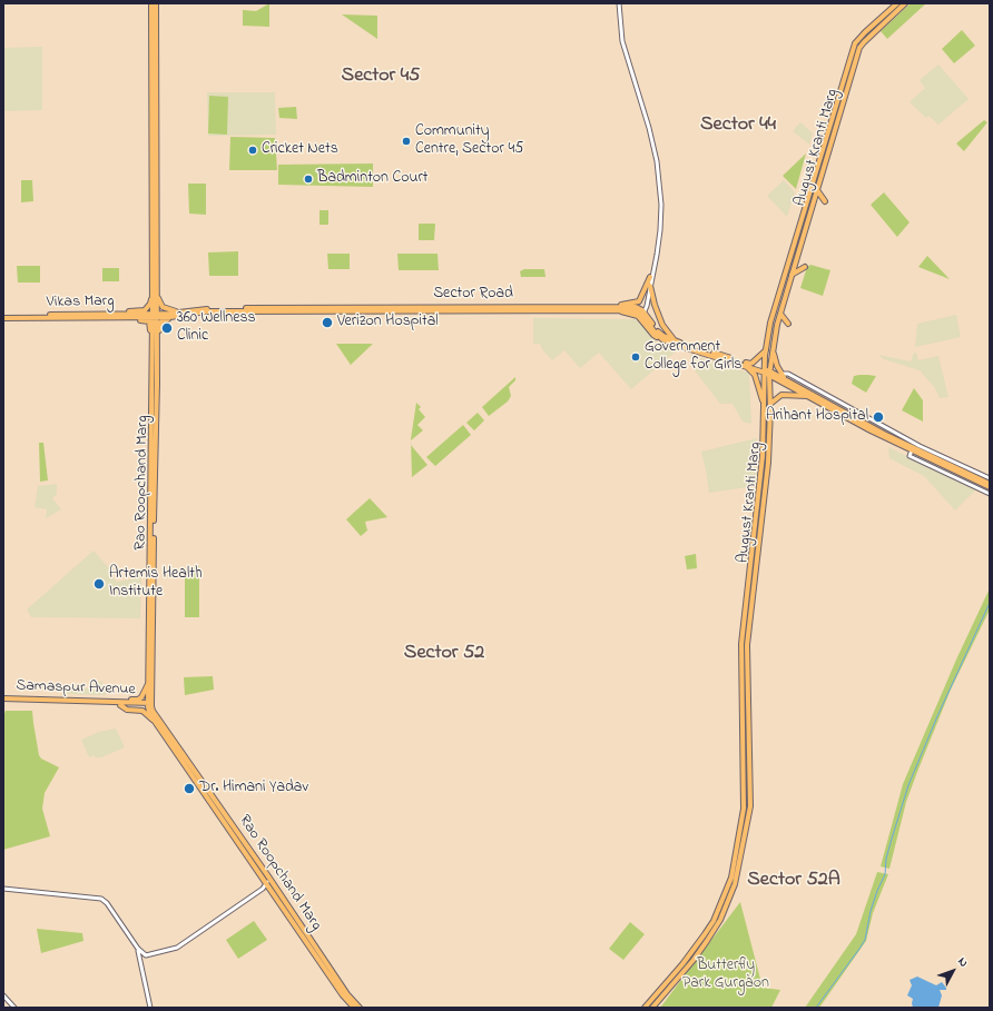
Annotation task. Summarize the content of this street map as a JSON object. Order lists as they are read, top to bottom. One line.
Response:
{"streets":{"main road":["August Kranti Marg","Sector Road","Vikas Marg","Rao Roopchand Marg","Samaspur Avenue"]},"crossings":[["Sector Road","Vikas Marg"],["Sector Road","Rao Roopchand Marg"],["Vikas Marg","Rao Roopchand Marg"],["Rao Roopchand Marg","Samaspur Avenue"]],"districts":["Sector 45","Sector 44","Sector 52","Sector 52A"],"parks":["Butterfly Park Gurgaon"],"places":["Community Centre, Sector 45","Cricket Nets","Badminton Court","Verizon Hospital","360 Wellness Clinic","Government College for Girls","Arihant Hospital","Artemis Health Institute","Dr. Himani Yadav"],"north":"top right"}
